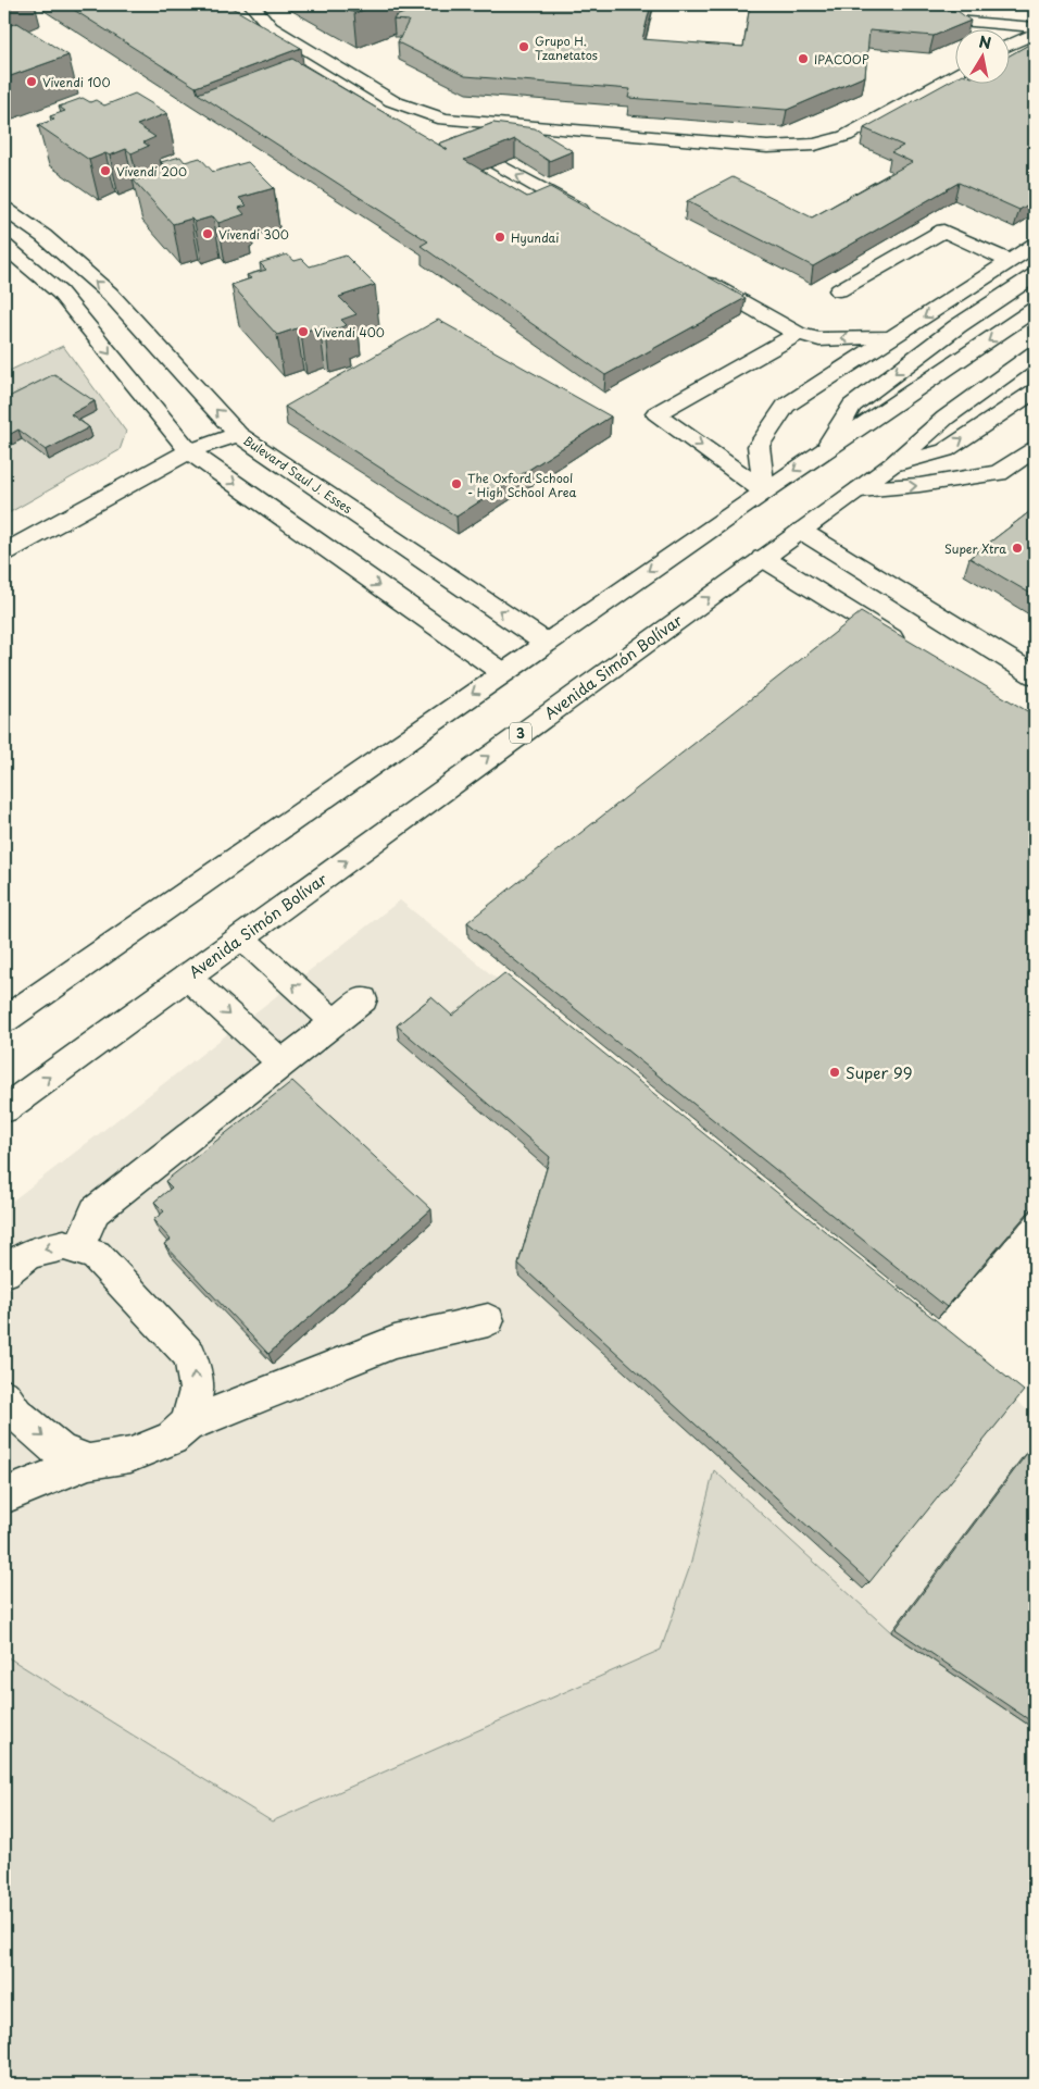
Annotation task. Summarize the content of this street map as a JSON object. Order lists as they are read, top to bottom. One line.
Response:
{"streets":{"main road":["Bulevard Saul J. Esses","Avenida Simón Bolívar","3"]},"places":["Grupo H. Tzanetatos","IPACOOP","Vivendi 100","Vivendi 200","Vivendi 300","Hyundai","Vivendi 400","The Oxford School - High School Area","Super Xtra","Super 99"],"north":"top"}
